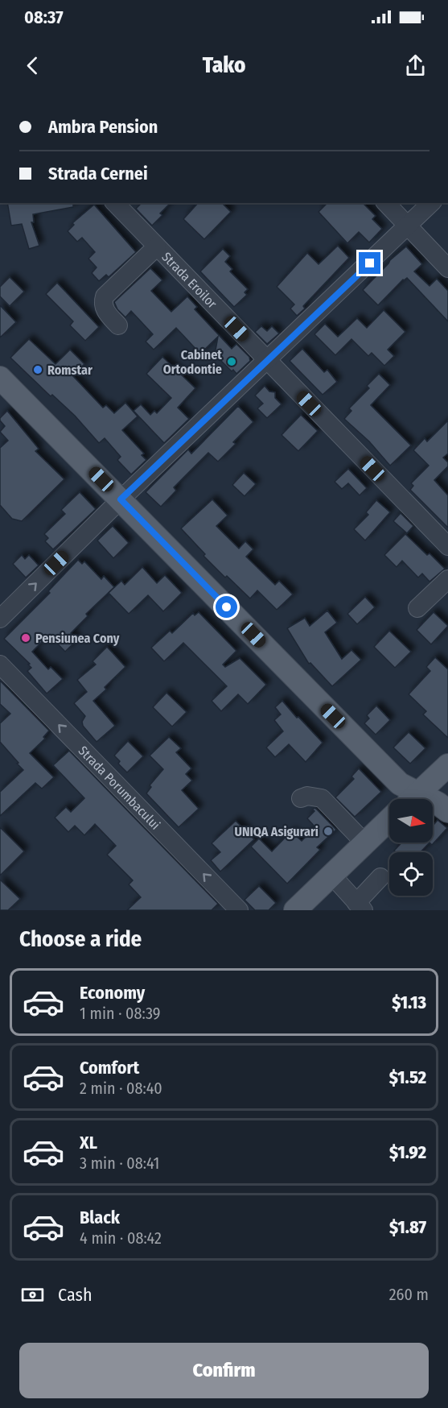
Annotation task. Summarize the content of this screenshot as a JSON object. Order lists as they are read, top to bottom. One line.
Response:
{"streets":{"street":["Strada Eroilor","Strada Porumbacului"]},"one_way":["Strada Porumbacului"],"places":["Cabinet Ortodontie","Romstar","Pensiunea Cony","UNIQA Asigurari"],"north":"right","page":{"status":"08:37","header":"Tako","banner":["Ambra Pension","Strada Cernei"],"heading":"Choose a ride","list":[{"name":"Economy","note":"1 min · 08:39","value":"$1.13"},{"name":"Comfort","note":"2 min · 08:40","value":"$1.52"},{"name":"XL","note":"3 min · 08:41","value":"$1.92"},{"name":"Black","note":"4 min · 08:42","value":"$1.87"}],"pay":["Cash","260 m"],"buttons":"Confirm"}}
